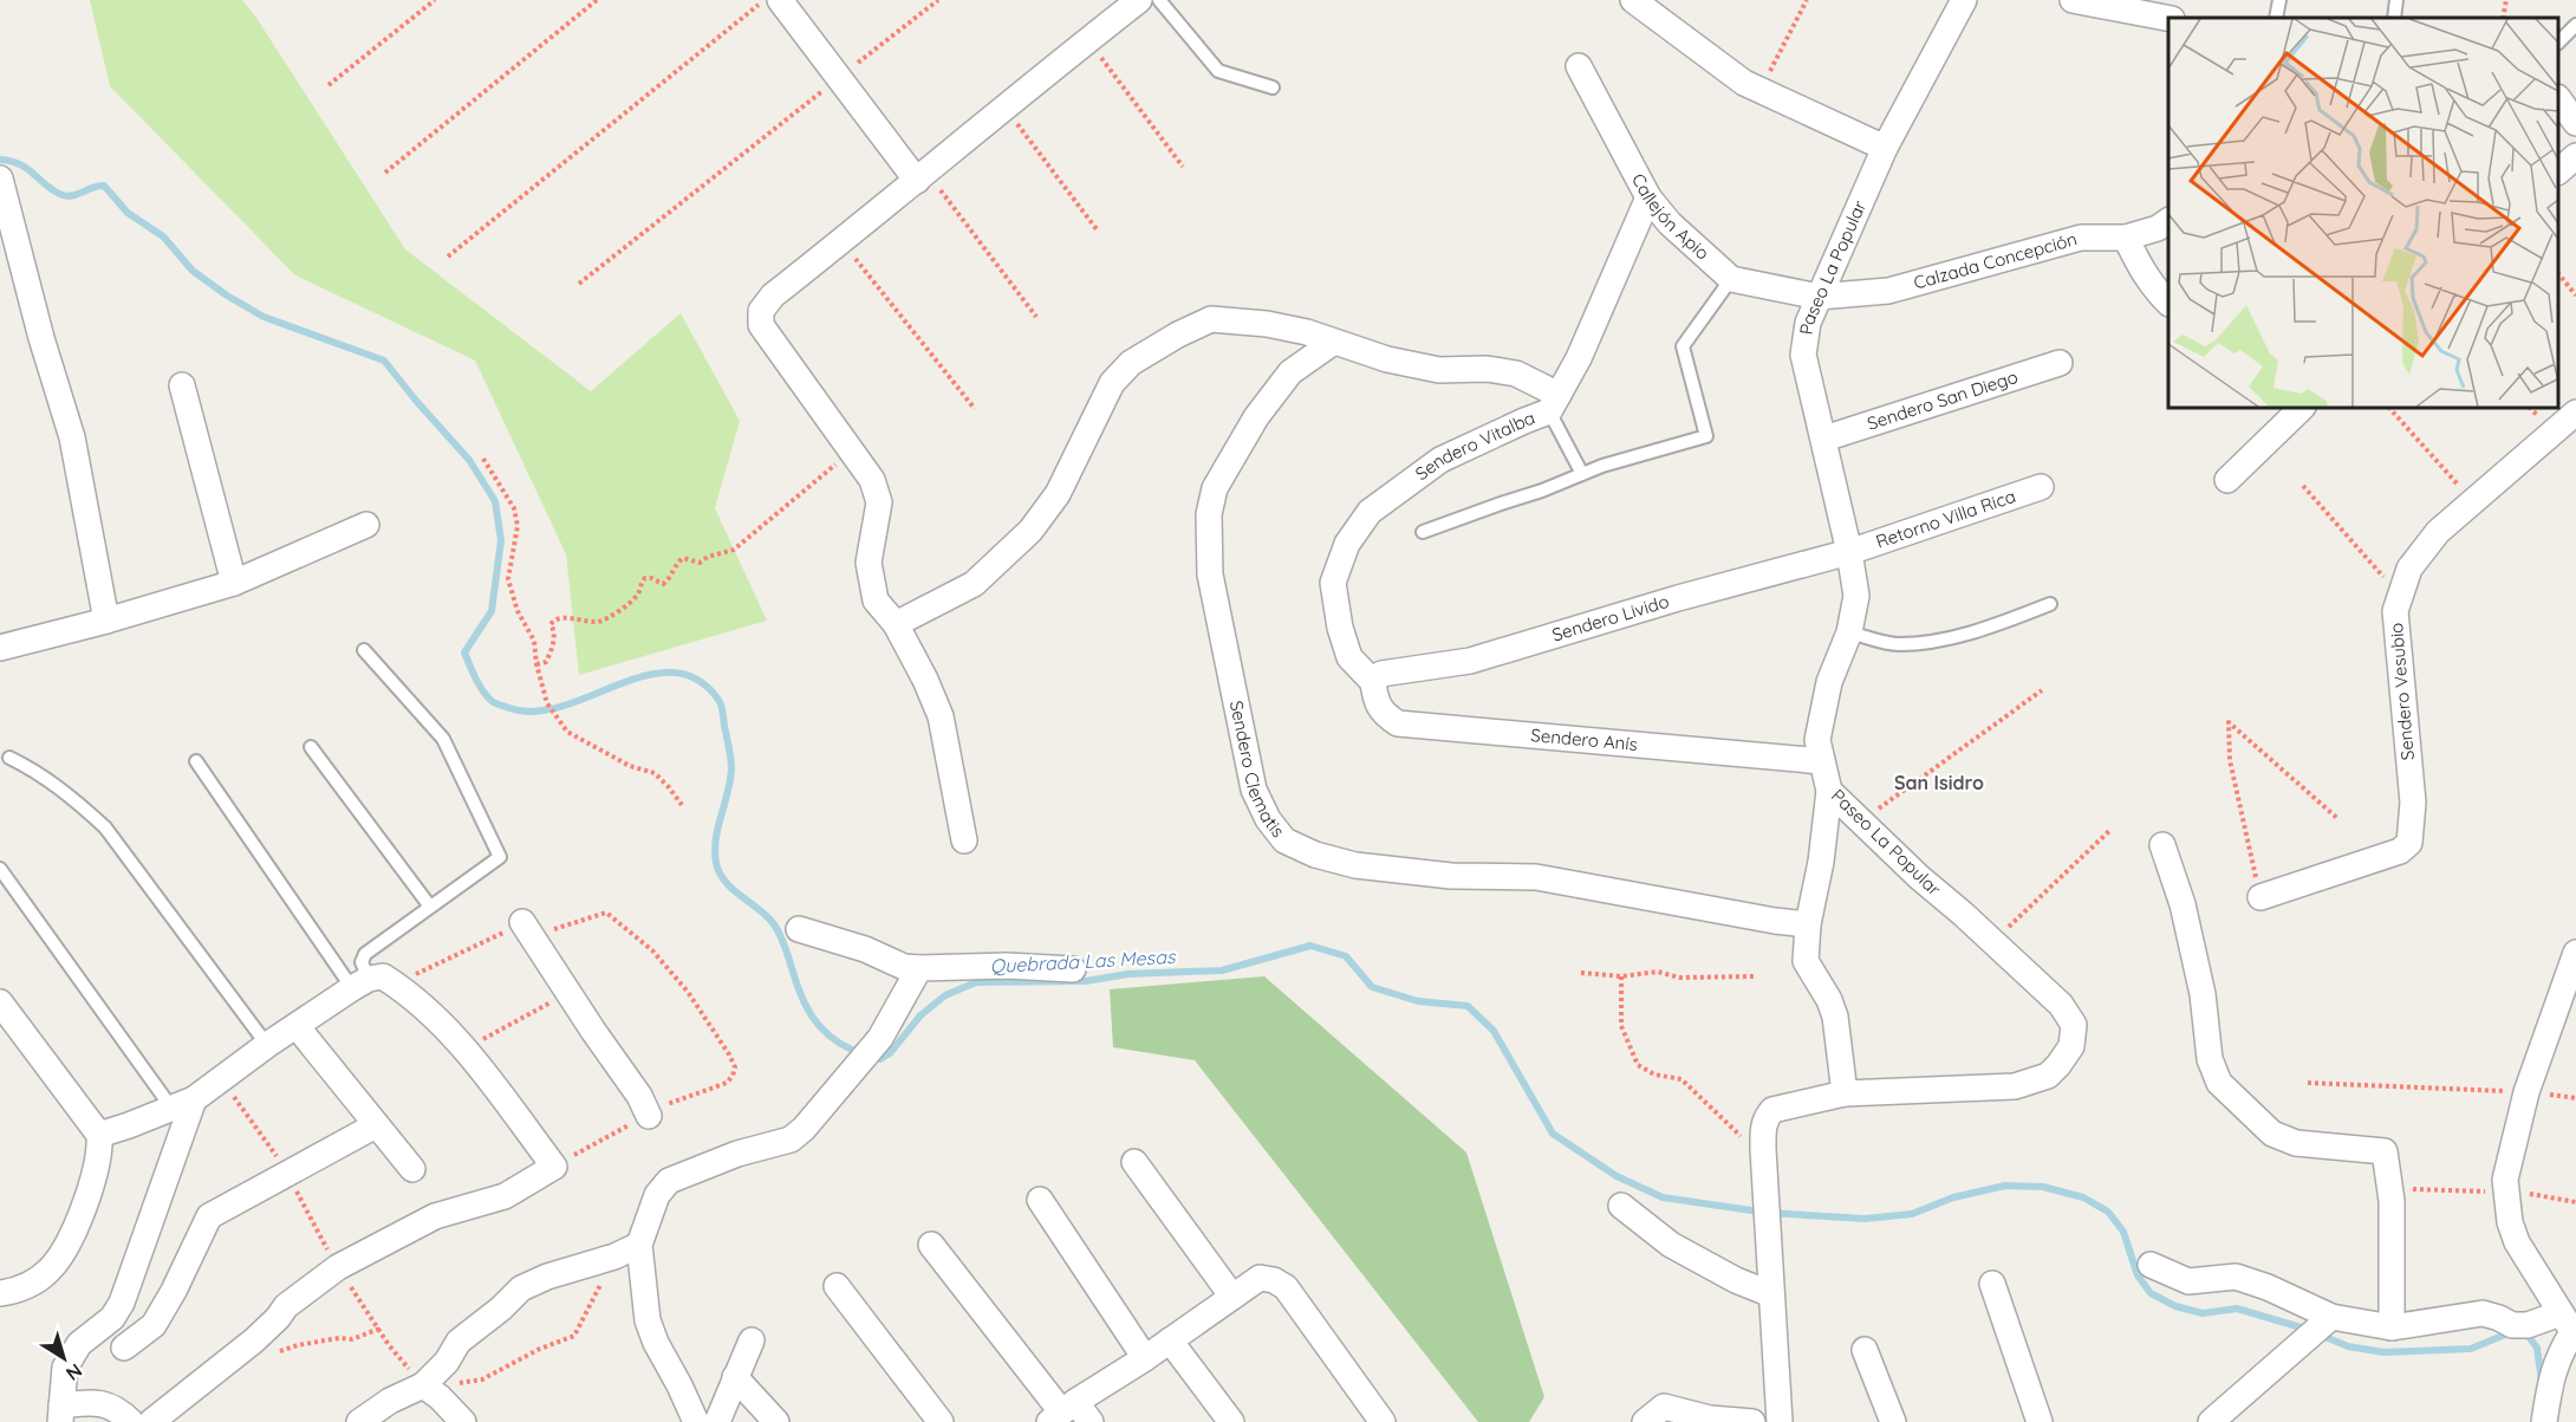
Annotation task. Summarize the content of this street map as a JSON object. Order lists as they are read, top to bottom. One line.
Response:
{"streets":{"street":["Callejón Apio","Calzada Concepción","Paseo La Popular","Sendero San Diego","Sendero Vitalba","Retorno Villa Rica","Sendero Livido","Sendero Vesubio","Sendero Anís","Sendero Clematis"]},"crossings":[["Calzada Concepción","Paseo La Popular"],["Paseo La Popular","Sendero San Diego"],["Paseo La Popular","Retorno Villa Rica"],["Paseo La Popular","Sendero Livido"],["Paseo La Popular","Sendero Anís"],["Sendero Vitalba","Sendero Livido"],["Sendero Vitalba","Sendero Anís"],["Retorno Villa Rica","Sendero Livido"],["Sendero Livido","Sendero Anís"]],"districts":["San Isidro"],"water":["Quebrada Las Mesas"],"north":"bottom right"}
